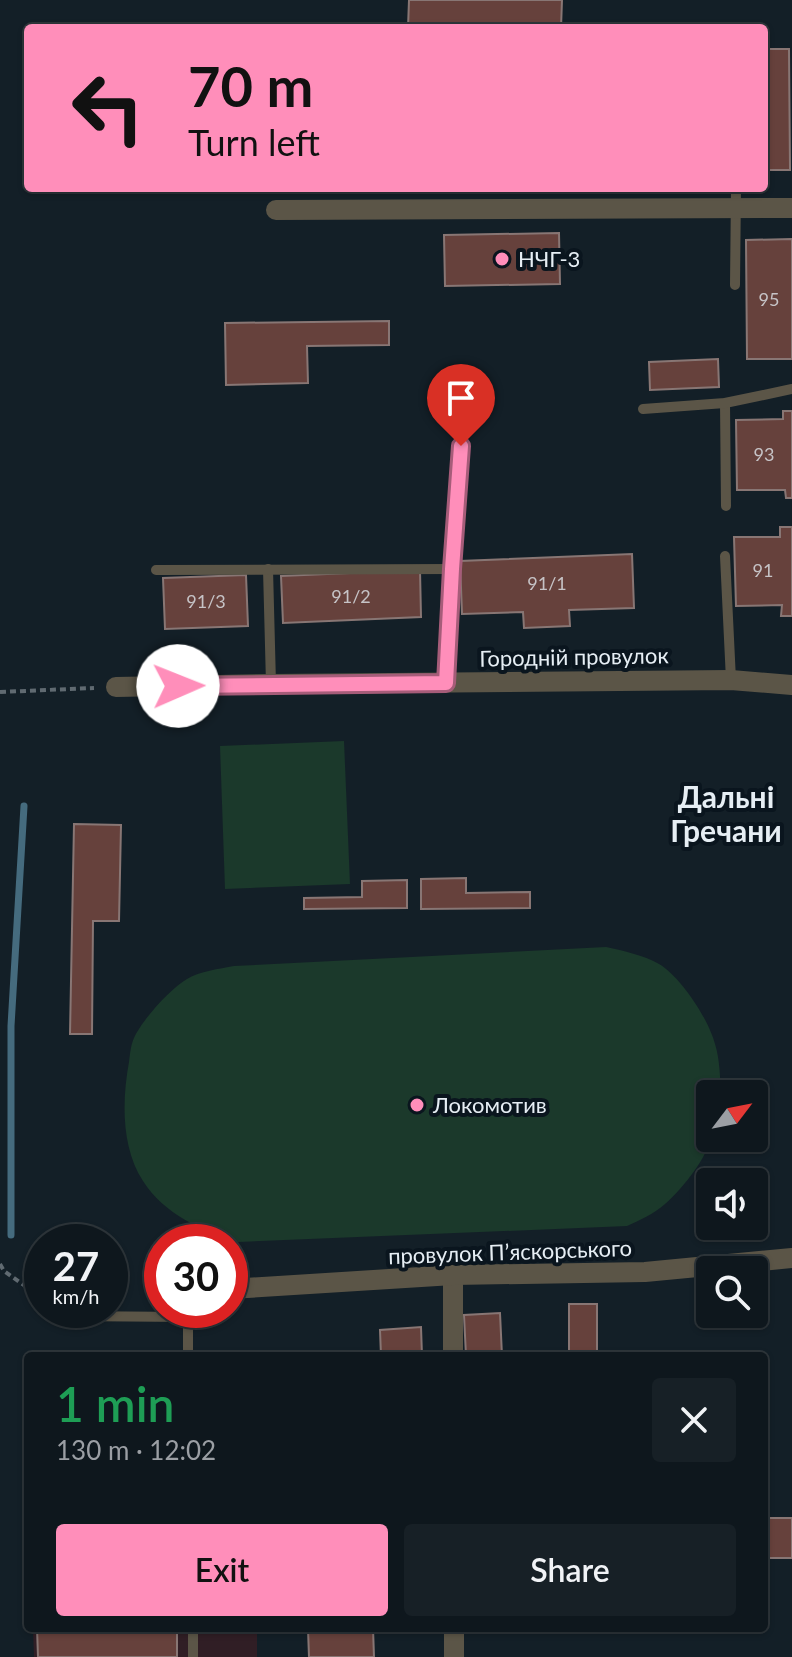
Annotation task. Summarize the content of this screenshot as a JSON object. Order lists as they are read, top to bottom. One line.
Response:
{"streets":{"street":["Городній провулок","провулок Пʼяскорського"]},"districts":["Дальні Гречани"],"places":["НЧГ-3","Локомотив"],"house_numbers":["95","93","91","91/1","91/2","91/3"],"north":"top right","page":{"turn":["70 m","Turn left"],"speed":"27 km/h","limit":"30","heading":["1 min","130 m · 12:02"],"buttons":["Exit","Share"]}}
